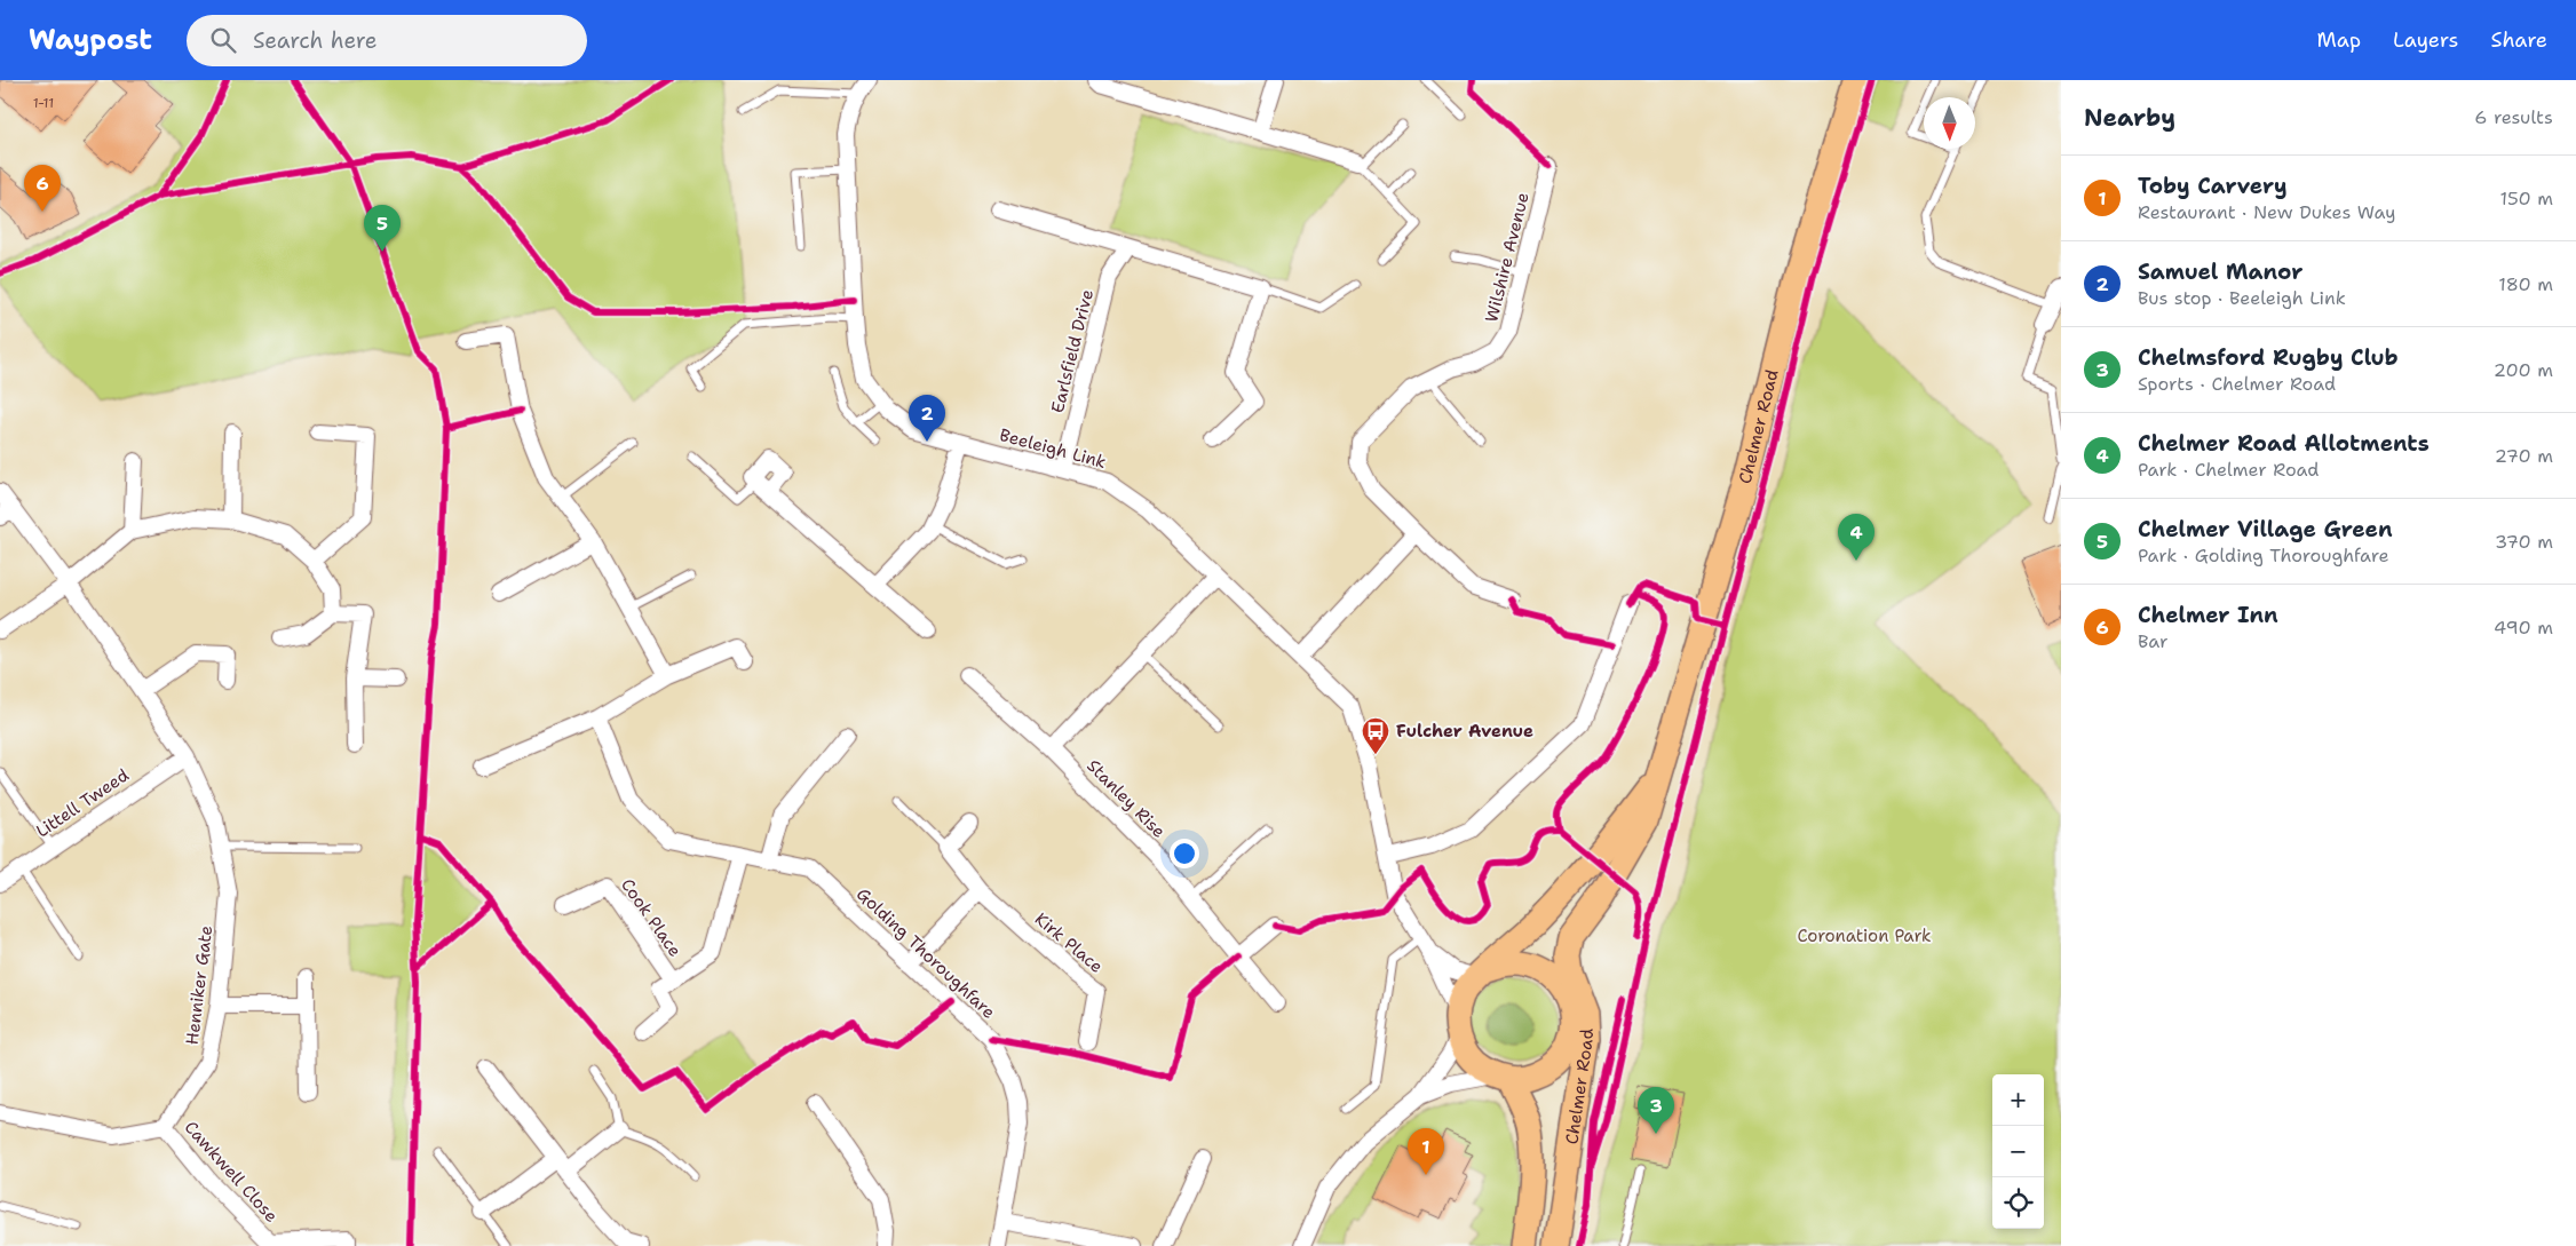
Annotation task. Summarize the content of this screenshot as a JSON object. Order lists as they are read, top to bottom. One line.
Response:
{"streets":{"main road":["Chelmer Road"],"street":["Wilshire Avenue","Earlsfield Drive","Beeleigh Link","Stanley Rise","Littell Tweed","Cook Place","Kirk Place","Golding Thoroughfare","Henniker Gate","Cawkwell Close"]},"crossings":[["Earlsfield Drive","Beeleigh Link"],["Chelmer Road","Beeleigh Link"],["Littell Tweed","Henniker Gate"],["Cook Place","Golding Thoroughfare"],["Henniker Gate","Cawkwell Close"]],"parks":["Coronation Park"],"places":{"bus stop":["Fulcher Avenue"]},"house_numbers":["1-11"],"north":"bottom","page":{"header":"Waypost","search":"Search here","nav":["Map","Layers","Share"],"heading":["Nearby","6 results"],"list":[{"mark":"1","name":"Toby Carvery","note":"Restaurant · New Dukes Way","value":"150 m"},{"mark":"2","name":"Samuel Manor","note":"Bus stop · Beeleigh Link","value":"180 m"},{"mark":"3","name":"Chelmsford Rugby Club","note":"Sports · Chelmer Road","value":"200 m"},{"mark":"4","name":"Chelmer Road Allotments","note":"Park · Chelmer Road","value":"270 m"},{"mark":"5","name":"Chelmer Village Green","note":"Park · Golding Thoroughfare","value":"370 m"},{"mark":"6","name":"Chelmer Inn","note":"Bar","value":"490 m"}],"pins":["6","5","2","4","3","1"],"map_buttons":["+","−"]}}
